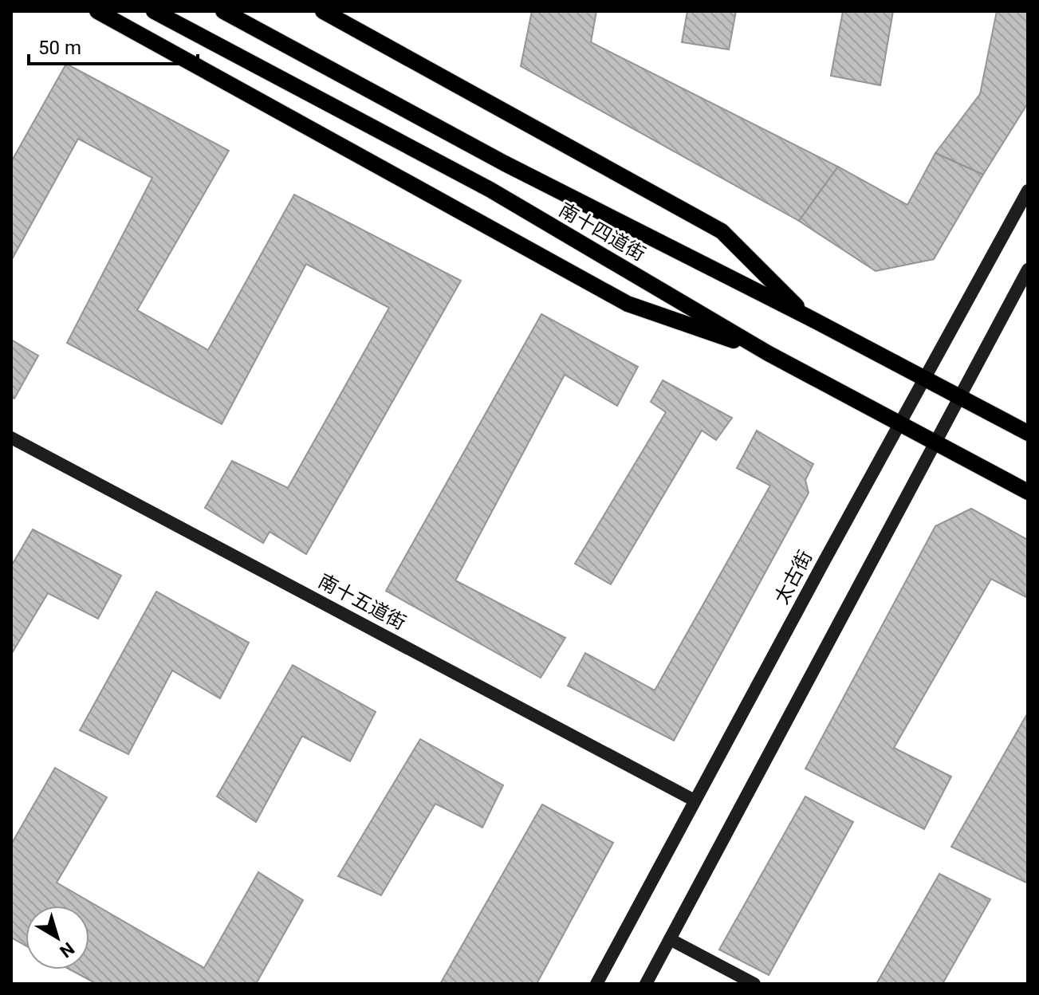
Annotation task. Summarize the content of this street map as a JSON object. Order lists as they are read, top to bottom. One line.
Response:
{"streets":{"main road":["南十四道街","太古街","南十五道街"]},"crossings":[["南十四道街","太古街"],["太古街","南十五道街"]],"scale_bar":"50 m","north":"bottom right"}
